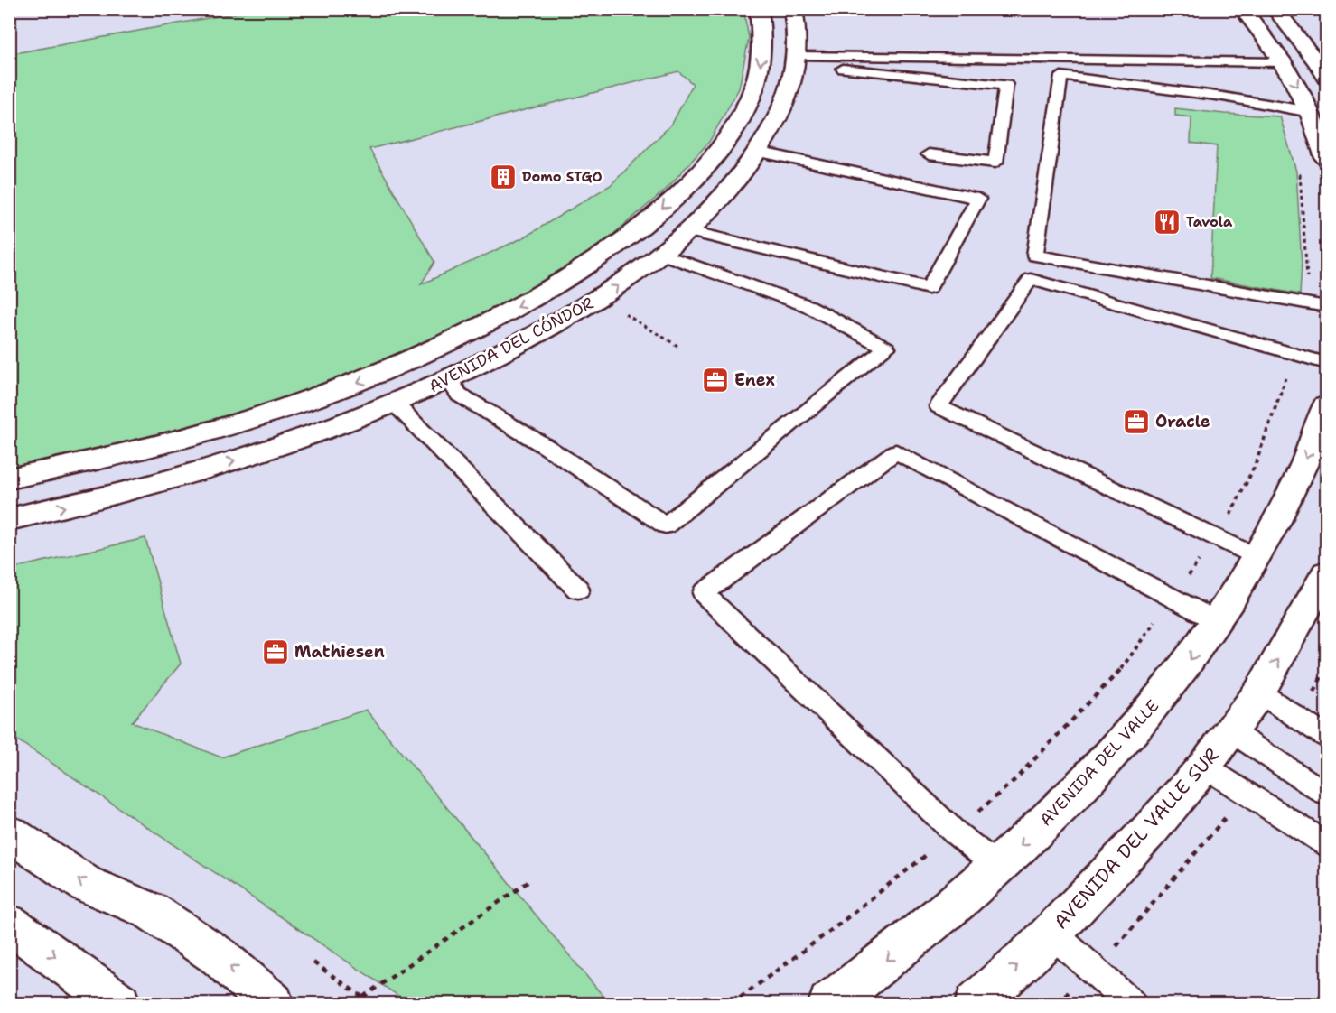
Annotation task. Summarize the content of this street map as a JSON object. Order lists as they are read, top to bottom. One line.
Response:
{"streets":{"street":["AVENIDA DEL CÓNDOR","AVENIDA DEL VALLE","AVENIDA DEL VALLE SUR"]},"one_way":["AVENIDA DEL VALLE","AVENIDA DEL VALLE SUR"],"places":{"building":["Domo STGO"],"restaurant":["Tavola"],"office":["Enex","Oracle","Mathiesen"]}}
